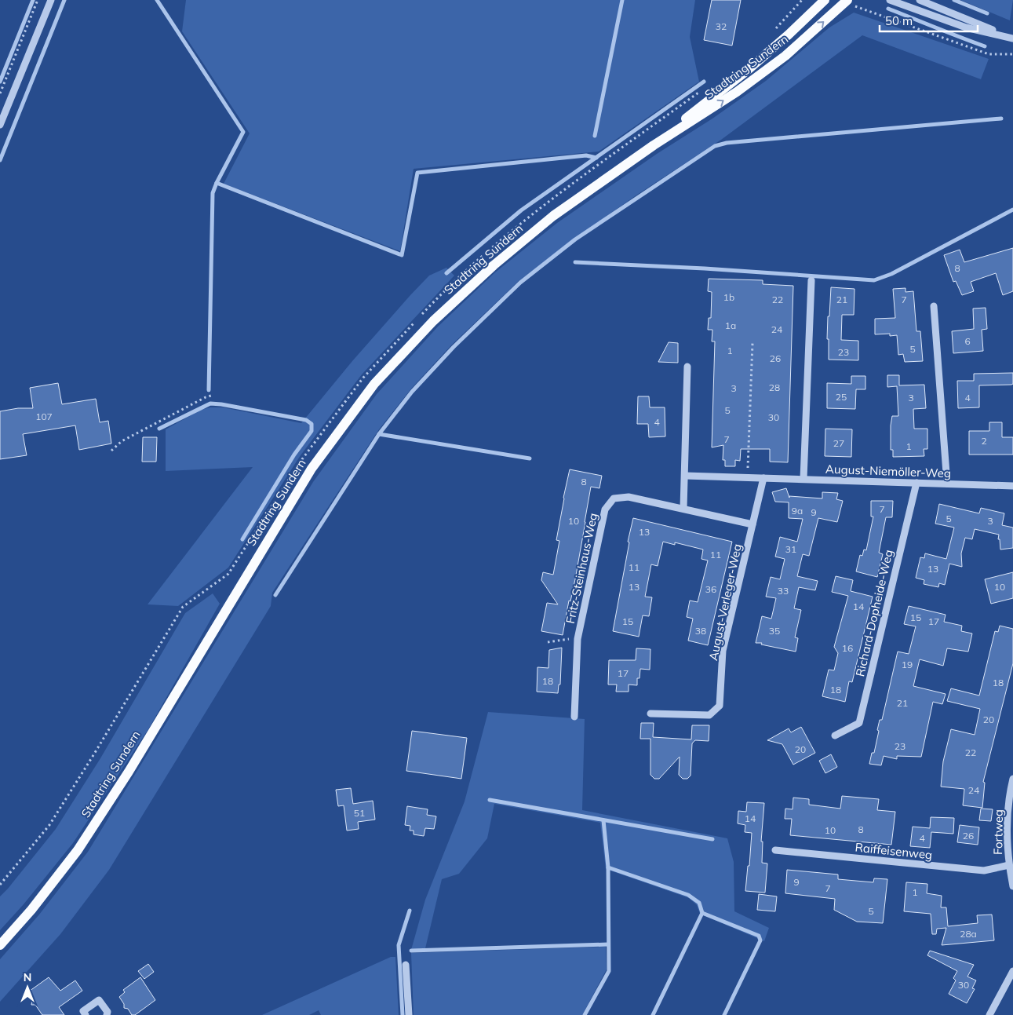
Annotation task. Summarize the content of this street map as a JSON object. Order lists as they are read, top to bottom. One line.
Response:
{"streets":{"main road":["Stadtring Sundern"],"street":["August-Niemöller-Weg","Fritz-Steinhaus-Weg","August-Verleger-Weg","Richard-Dopheide-Weg","Fortweg","Raiffeisenweg"]},"crossings":[["August-Niemöller-Weg","Richard-Dopheide-Weg"],["Fortweg","Raiffeisenweg"]],"house_numbers":["32","8","1b","22","21","7","1a","24","6","5","1","23","26","28","3","25","3","4","5","107","30","4","7","2","27","1","8","7","9a","9","5","10","3","13","31","11","11","13","13","10","36","33","14","15","15","17","38","35","16","19","17","18","18","18","21","20","23","20","22","24","51","14","8","10","26","4","9","7","1","5","28a","30"],"scale_bar":"50 m","north":"top"}
